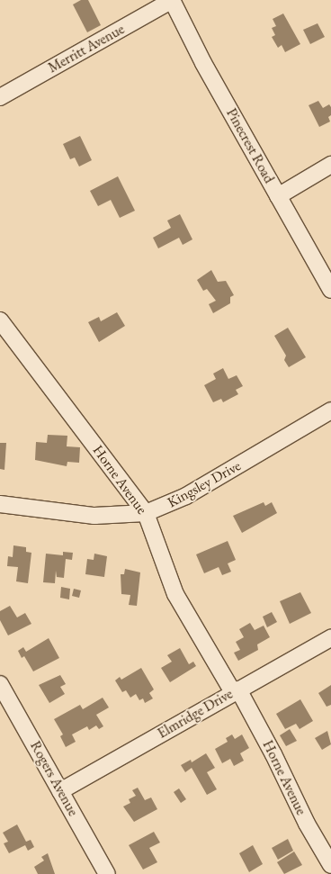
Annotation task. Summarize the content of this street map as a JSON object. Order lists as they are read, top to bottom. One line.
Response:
{"streets":{"street":["Merritt Avenue","Pinecrest Road","Horne Avenue","Kingsley Drive","Elmridge Drive","Rogers Avenue"]},"crossings":[["Merritt Avenue","Pinecrest Road"],["Horne Avenue","Kingsley Drive"],["Horne Avenue","Elmridge Drive"],["Elmridge Drive","Rogers Avenue"]]}
